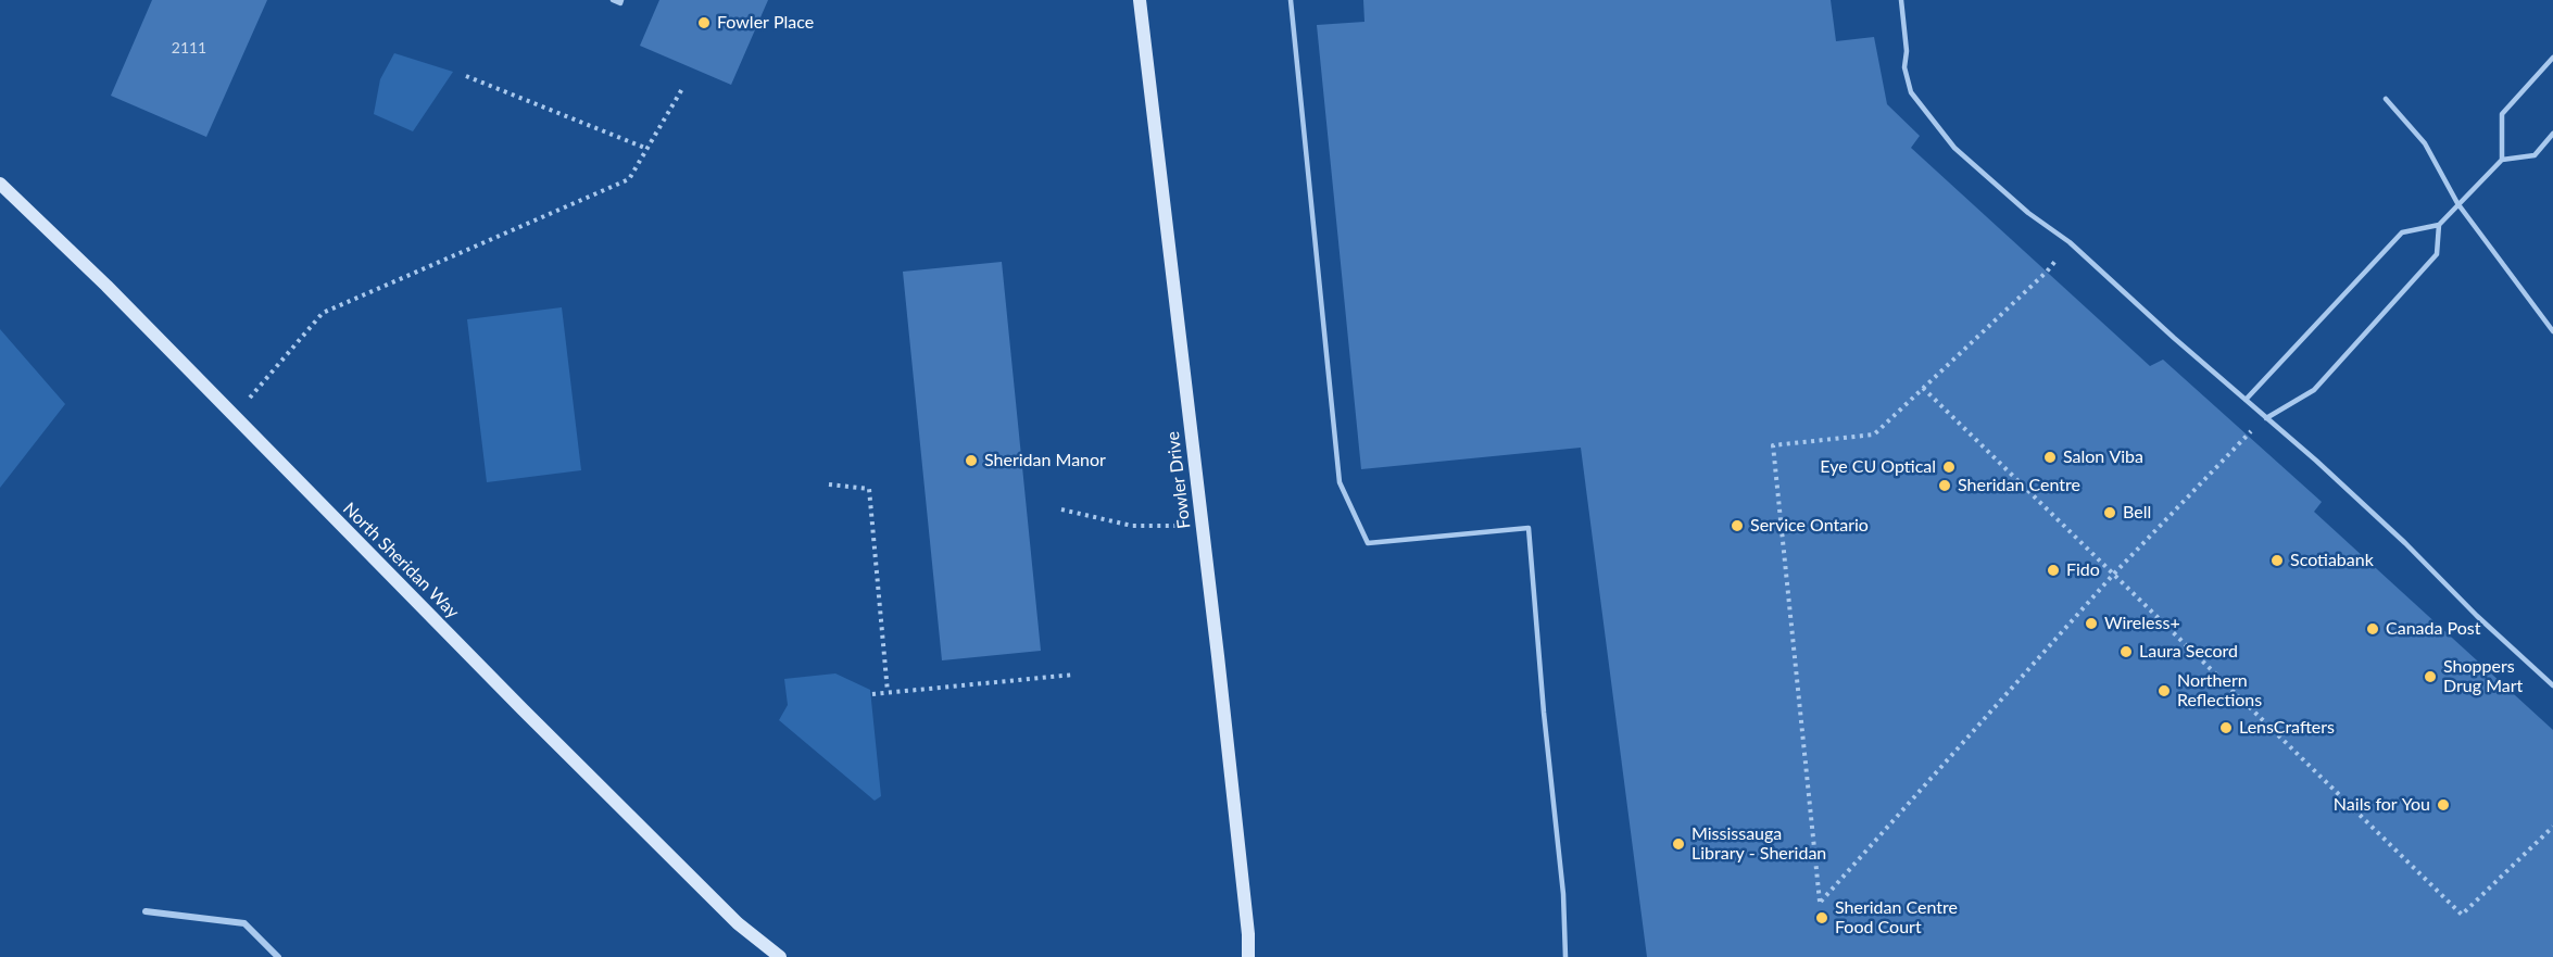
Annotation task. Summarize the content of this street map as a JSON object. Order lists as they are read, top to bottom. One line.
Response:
{"streets":{"street":["Fowler Drive","North Sheridan Way"]},"places":["Fowler Place","Salon Viba","Sheridan Manor","Eye CU Optical","Sheridan Centre","Bell","Service Ontario","Scotiabank","Fido","Wireless+","Canada Post","Laura Secord","Shoppers Drug Mart","Northern Reflections","LensCrafters","Nails for You","Mississauga Library - Sheridan","Sheridan Centre Food Court"],"house_numbers":["2111"]}
